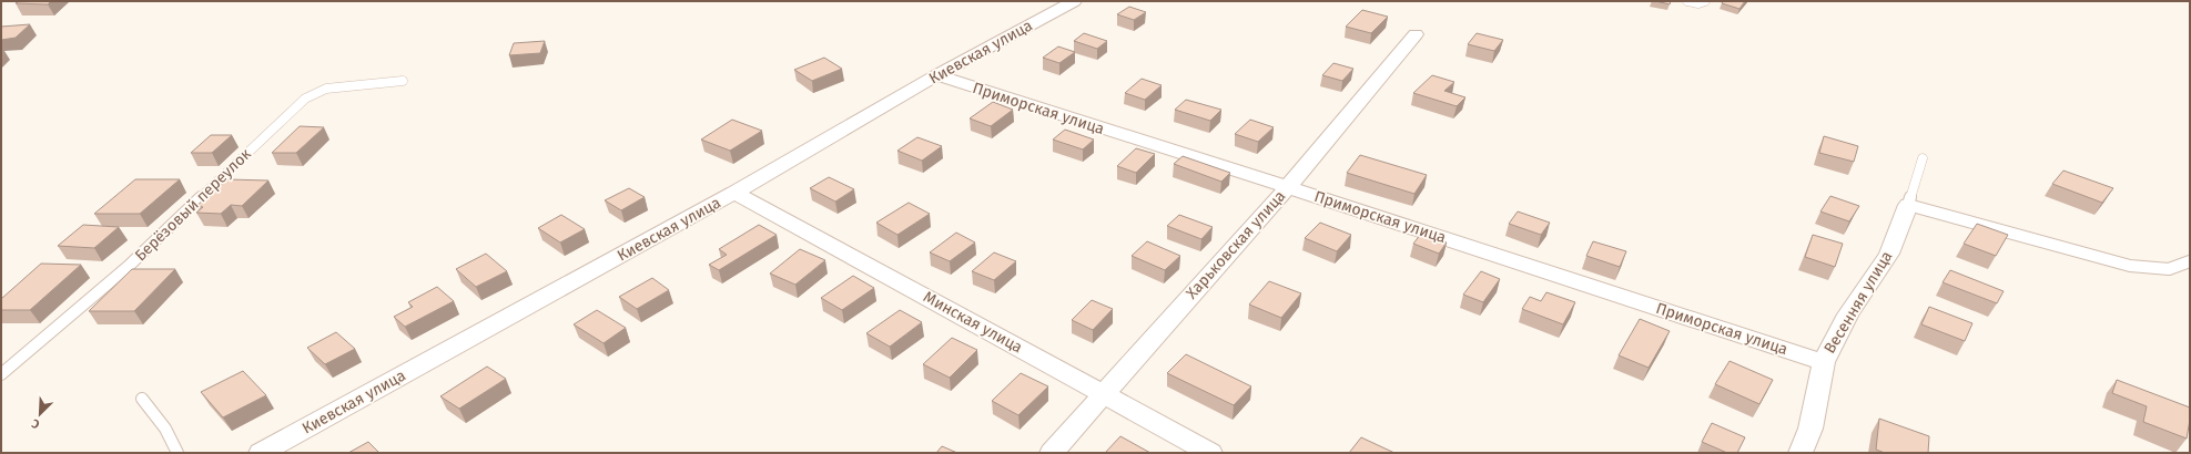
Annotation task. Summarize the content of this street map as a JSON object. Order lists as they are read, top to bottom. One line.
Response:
{"streets":{"street":["Киевская улица","Приморская улица","Харьковская улица","Весенняя улица","Минская улица"],"lane":["Берёзовый переулок"]},"crossings":[["Киевская улица","Приморская улица"],["Киевская улица","Минская улица"],["Приморская улица","Харьковская улица"],["Приморская улица","Весенняя улица"],["Харьковская улица","Минская улица"]],"north":"bottom left"}
